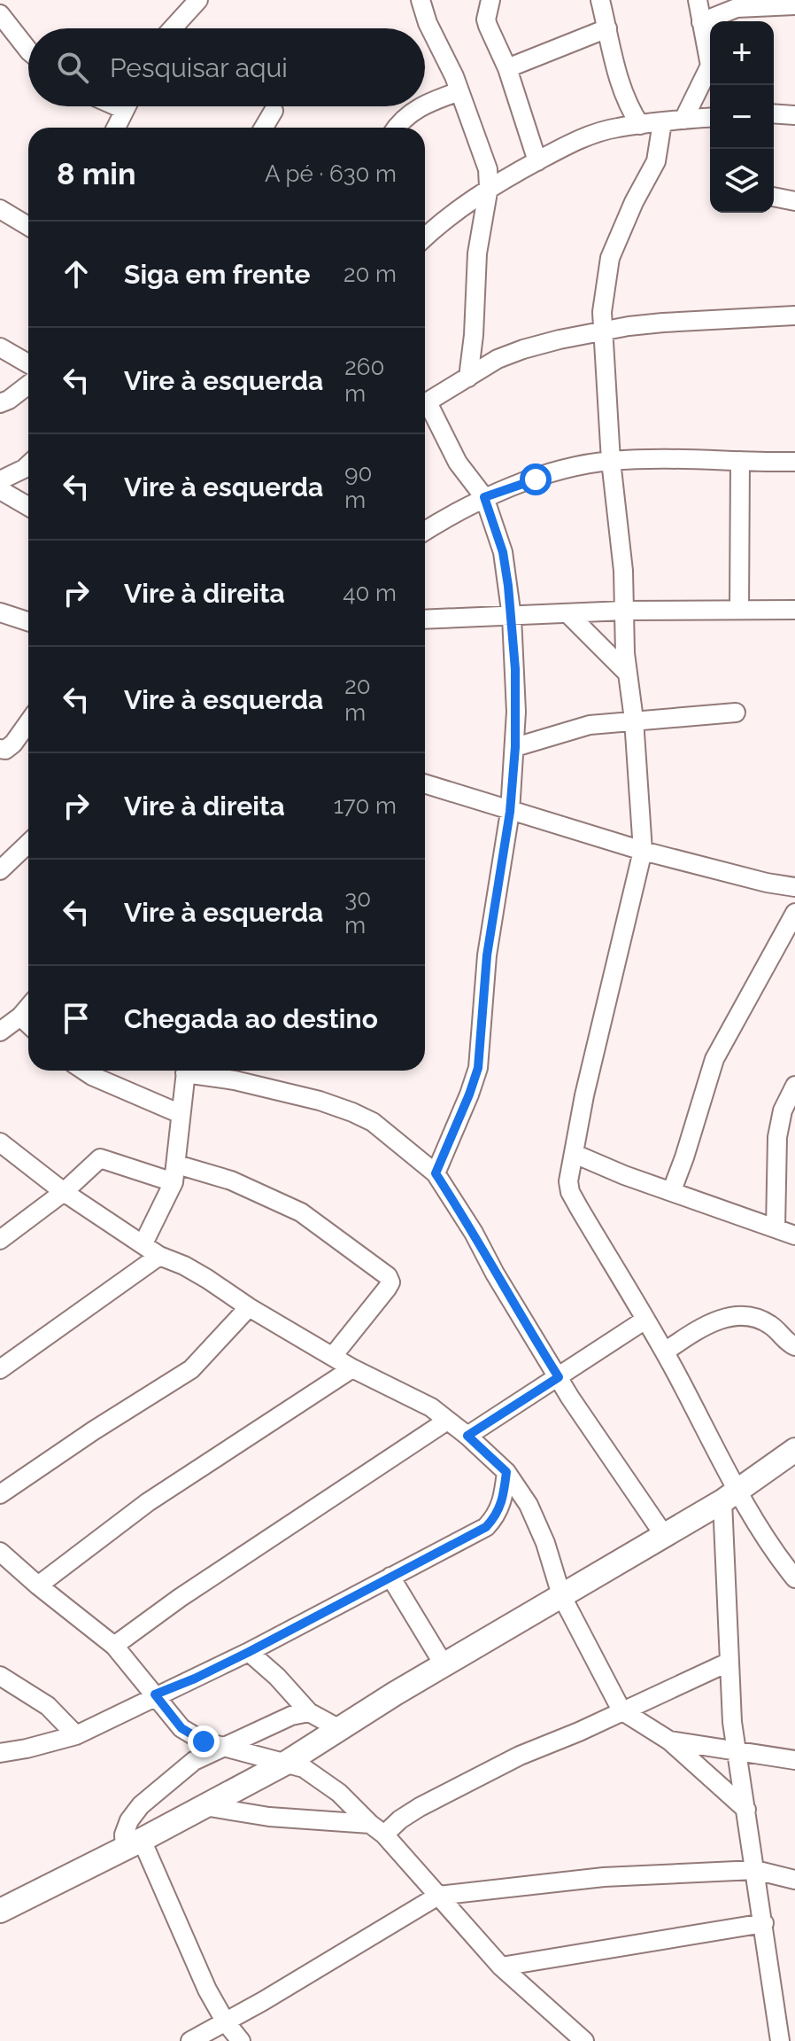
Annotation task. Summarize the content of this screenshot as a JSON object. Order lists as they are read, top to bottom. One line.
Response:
{"page":{"map_buttons":["+","−"],"search":"Pesquisar aqui","heading":["8 min","A pé · 630 m"],"list":[["Siga em frente","20 m"],["Vire à esquerda","260 m"],["Vire à esquerda","90 m"],["Vire à direita","40 m"],["Vire à esquerda","20 m"],["Vire à direita","170 m"],["Vire à esquerda","30 m"],"Chegada ao destino"]}}
